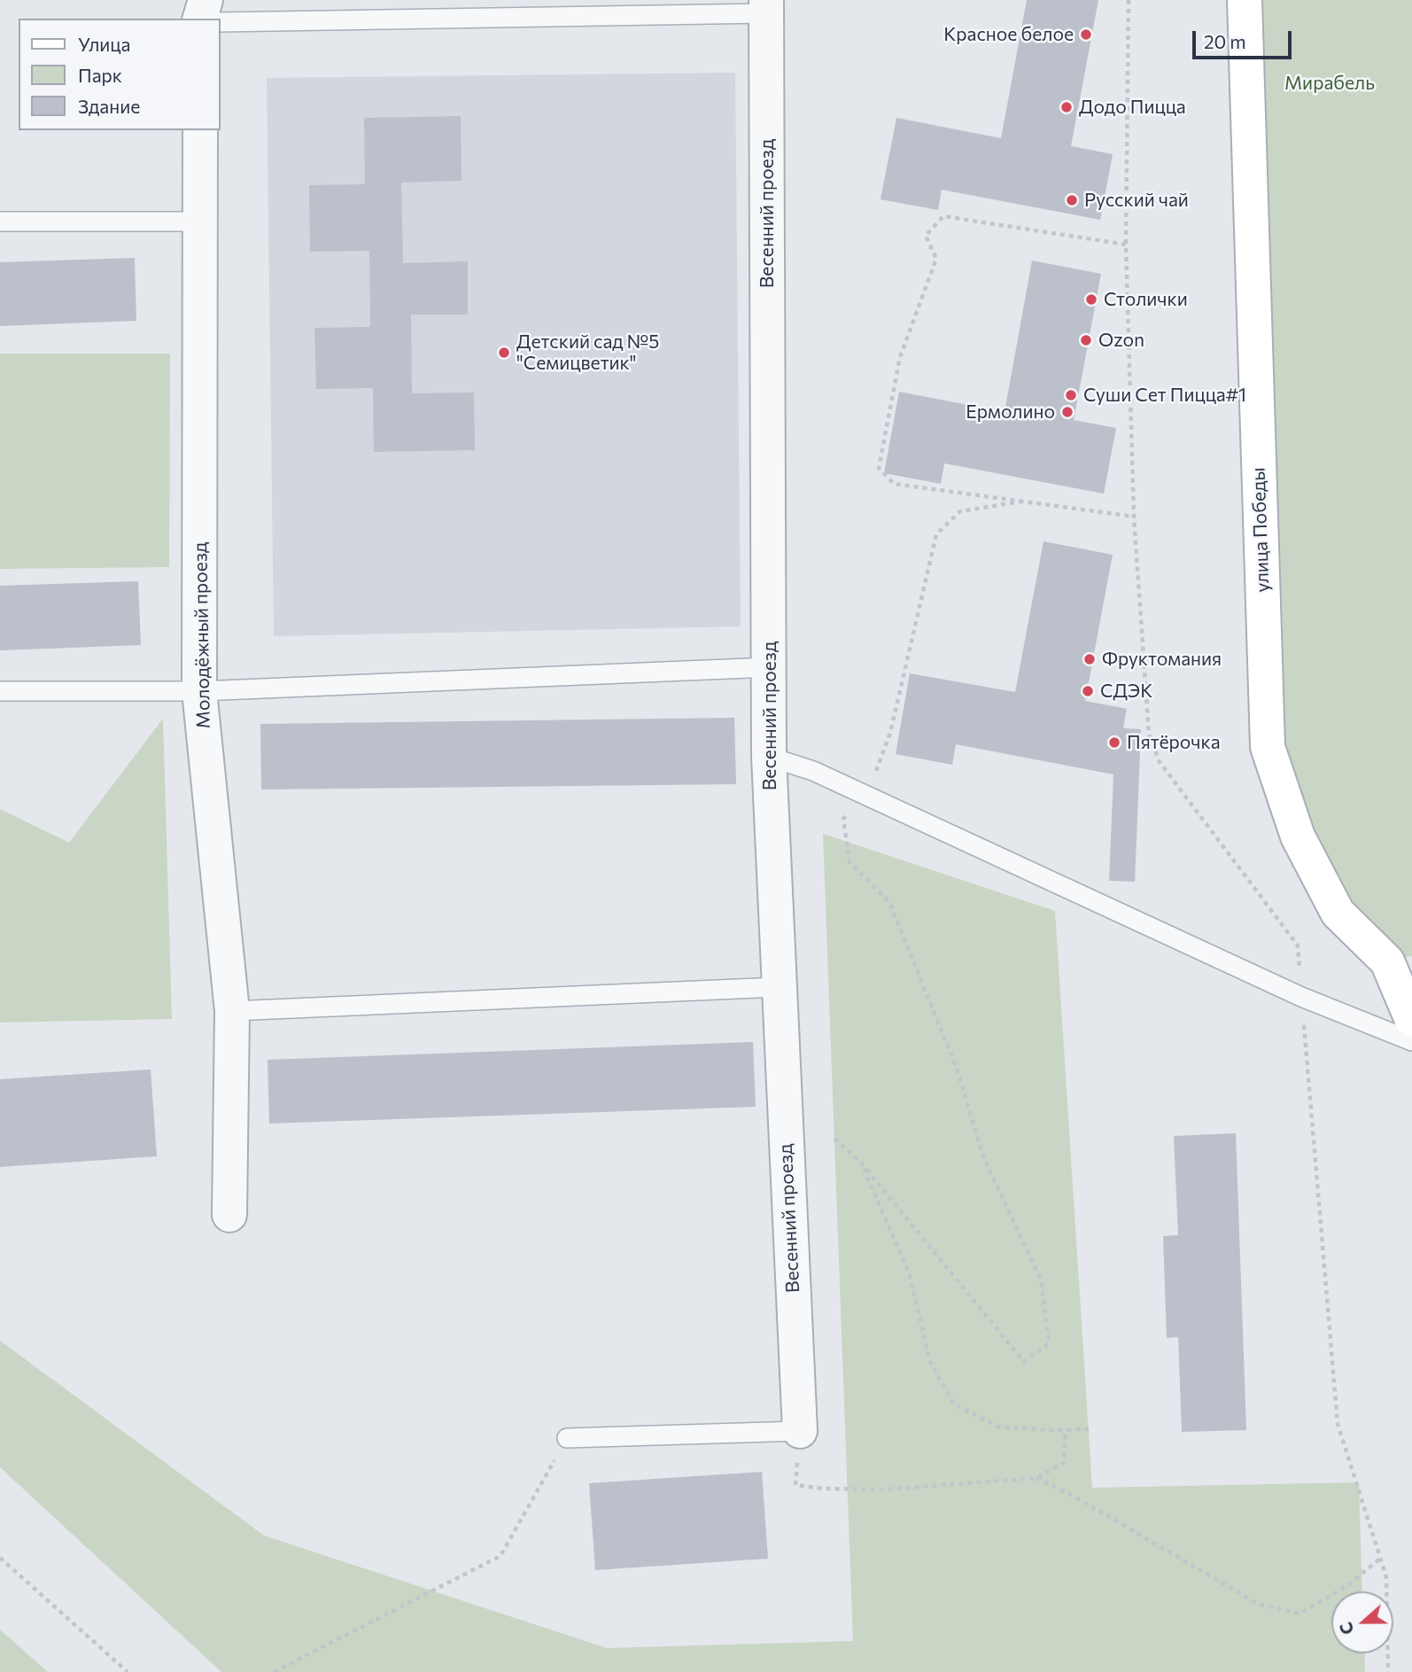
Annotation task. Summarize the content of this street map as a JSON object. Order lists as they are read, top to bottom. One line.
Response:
{"streets":{"street":["Весенний проезд","улица Победы","Молодёжный проезд"]},"parks":["Мирабель"],"places":["Красное белое","Додо Пицца","Русский чай","Столички","Ozon","Детский сад №5 \"Семицветик\"","Суши Сет Пицца#1","Ермолино","Фруктомания","СДЭК","Пятёрочка"],"legend":["Улица","Парк","Здание"],"scale_bar":"20 m","north":"left"}
